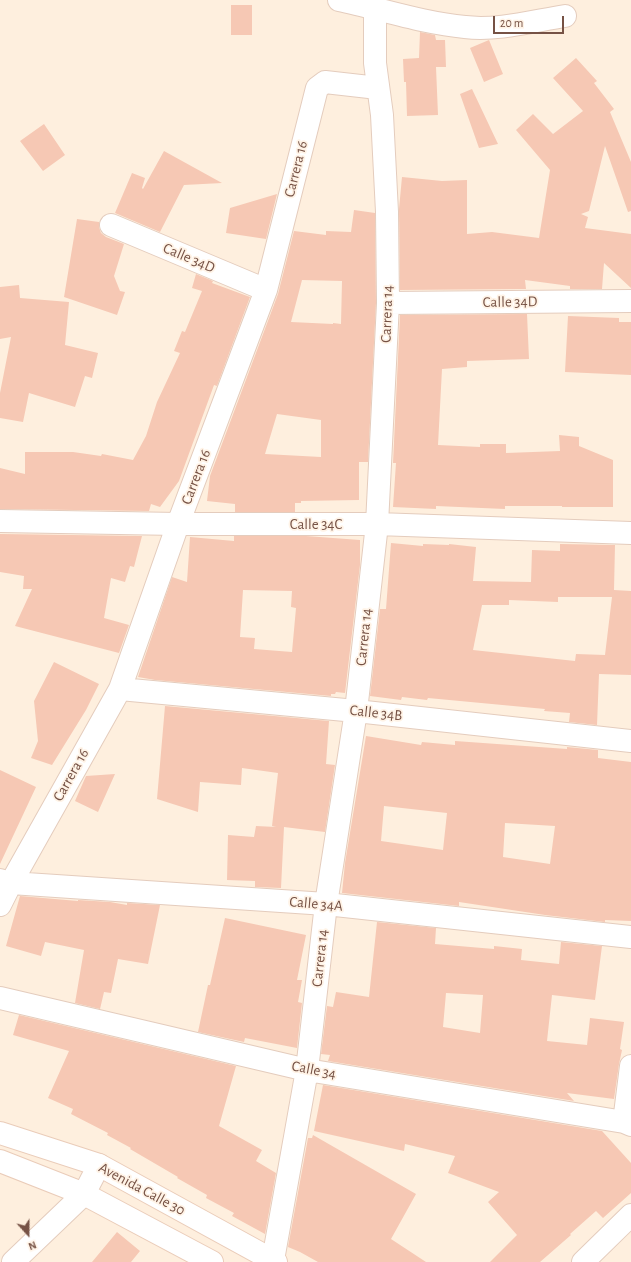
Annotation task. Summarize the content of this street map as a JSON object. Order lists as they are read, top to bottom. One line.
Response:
{"streets":{"street":["Carrera 16","Calle 34D","Carrera 14","Calle 34C","Calle 34B","Calle 34A","Calle 34","Avenida Calle 30"]},"crossings":[["Carrera 16","Calle 34D"],["Carrera 16","Carrera 14"],["Carrera 16","Calle 34C"],["Carrera 16","Calle 34B"],["Carrera 16","Calle 34A"],["Calle 34D","Carrera 14"],["Carrera 14","Calle 34C"],["Carrera 14","Calle 34B"],["Carrera 14","Calle 34A"],["Carrera 14","Calle 34"],["Carrera 14","Avenida Calle 30"]],"scale_bar":"20 m","north":"bottom"}
